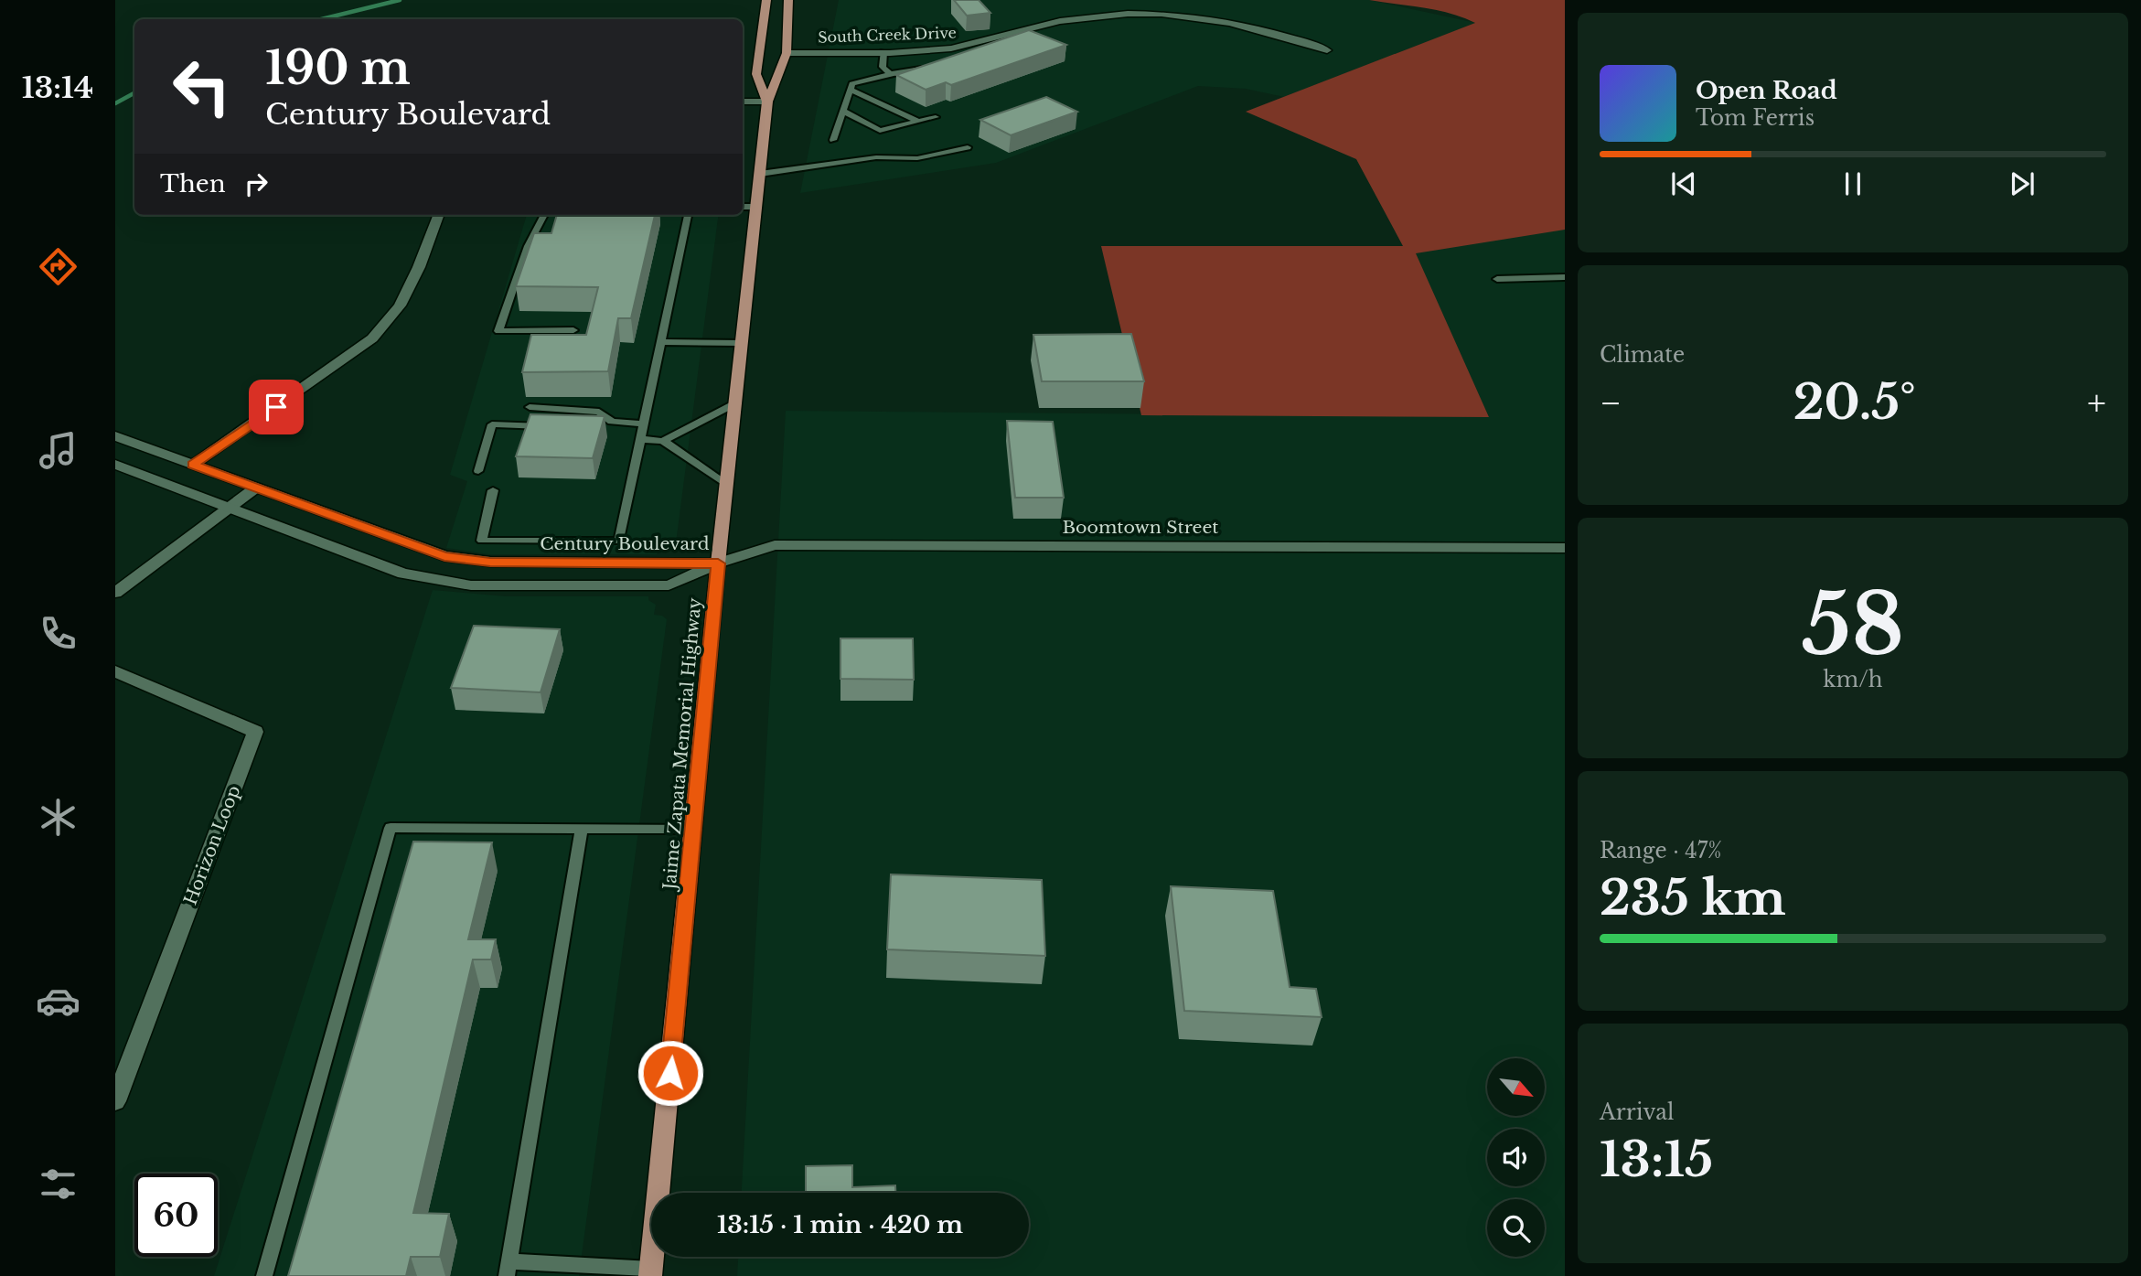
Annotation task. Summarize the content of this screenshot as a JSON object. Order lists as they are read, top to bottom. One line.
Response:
{"streets":{"main road":["Jaime Zapata Memorial Highway"],"street":["South Creek Drive","Boomtown Street","Century Boulevard","Horizon Loop"]},"crossings":[["South Creek Drive","Jaime Zapata Memorial Highway"],["Boomtown Street","Century Boulevard"],["Boomtown Street","Jaime Zapata Memorial Highway"],["Century Boulevard","Jaime Zapata Memorial Highway"]],"north":"bottom right","page":{"tabs":"13:14","turn":["190 m","Century Boulevard"],"song":["Open Road","Tom Ferris"],"then":"Then","tile":["Climate",["58","km/h"],["Range · 47%","235 km"],["Arrival","13:15"]],"heat":["−","20.5°","+"],"limit":"60","trip":"13:15 · 1 min · 420 m"}}
